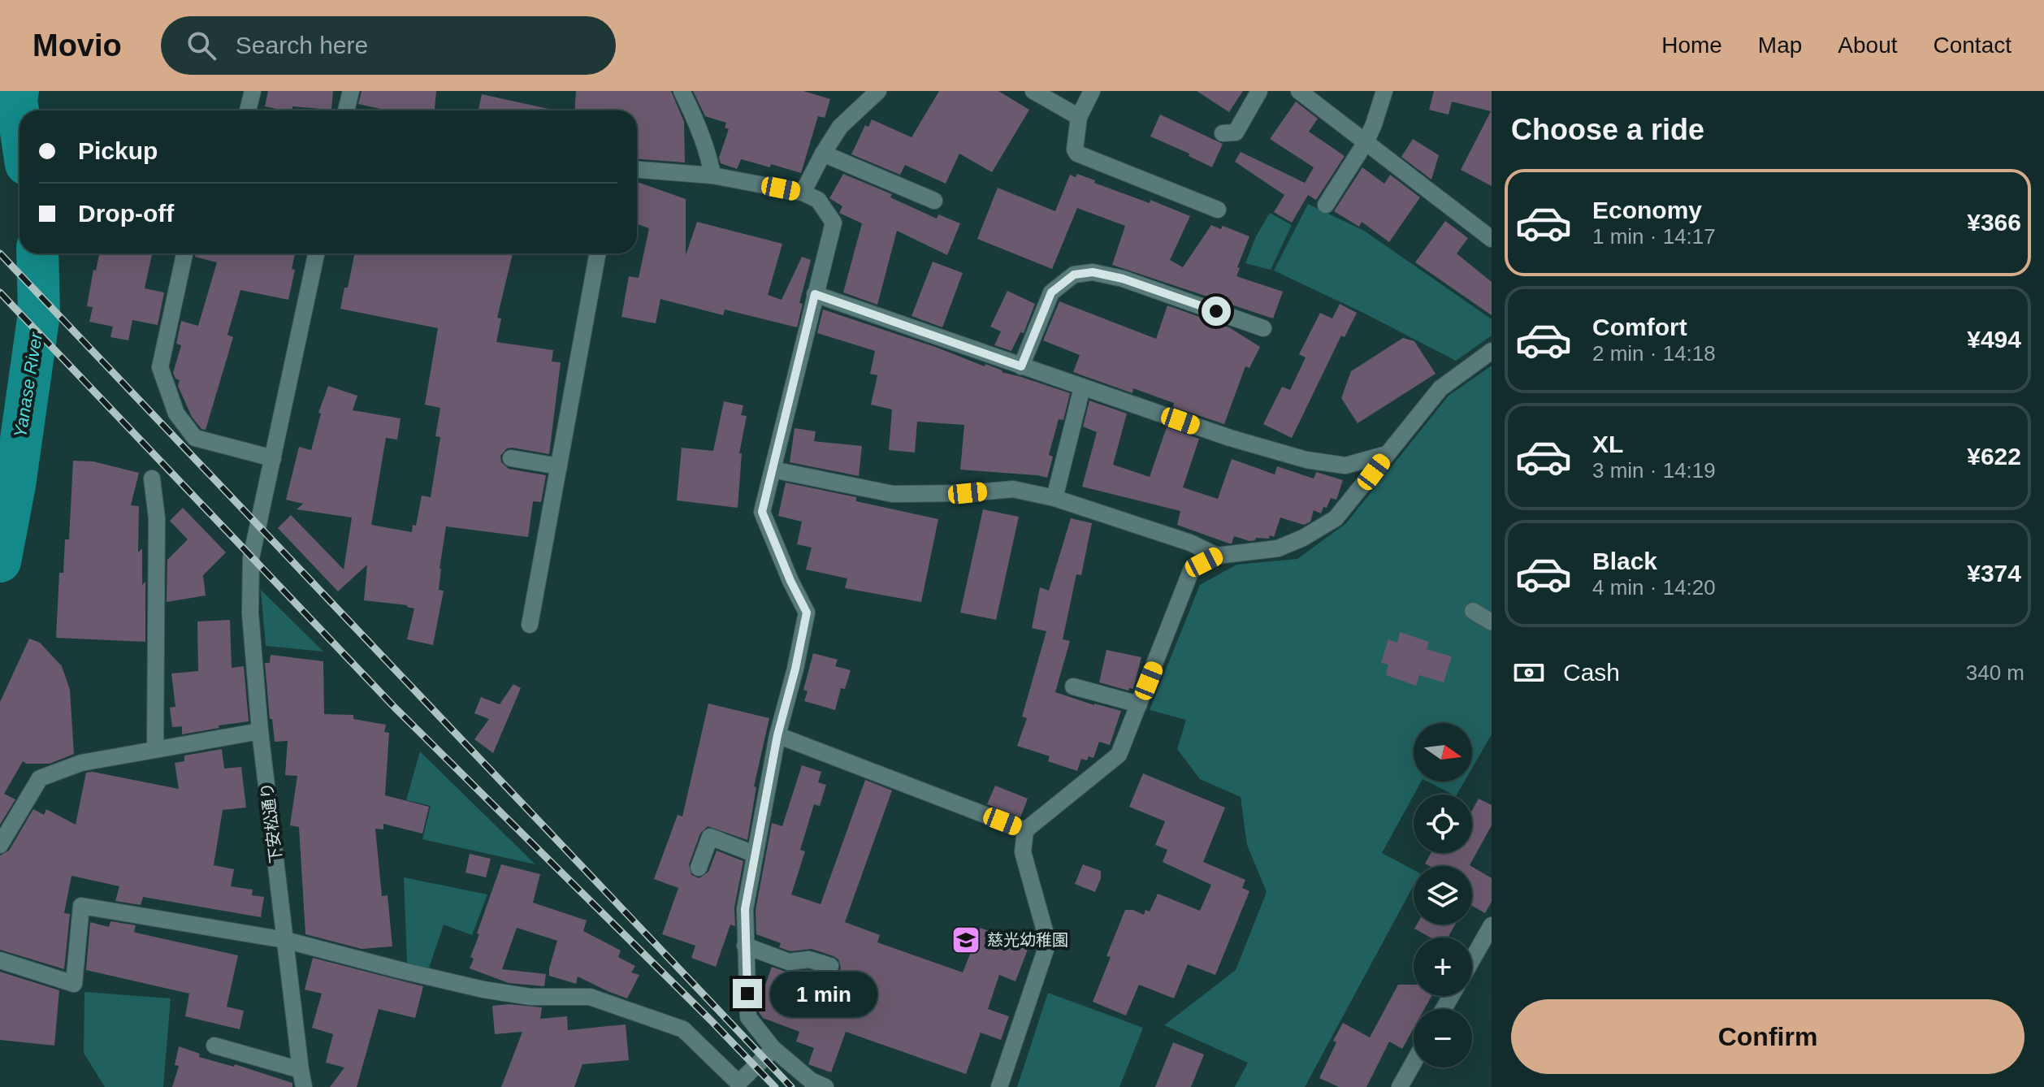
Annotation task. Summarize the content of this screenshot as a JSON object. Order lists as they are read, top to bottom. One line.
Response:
{"streets":{"street":["下安松通り"]},"water":["Yanase River"],"places":{"school or university":["慈光幼稚園"]},"north":"right","page":{"header":"Movio","search":"Search here","nav":["Home","Map","About","Contact"],"heading":"Choose a ride","banner":["Pickup","Drop-off"],"list":[{"name":"Economy","note":"1 min · 14:17","value":"¥366"},{"name":"Comfort","note":"2 min · 14:18","value":"¥494"},{"name":"XL","note":"3 min · 14:19","value":"¥622"},{"name":"Black","note":"4 min · 14:20","value":"¥374"}],"pay":["Cash","340 m"],"map_buttons":["+","−"],"bubble":"1 min","buttons":"Confirm"}}
